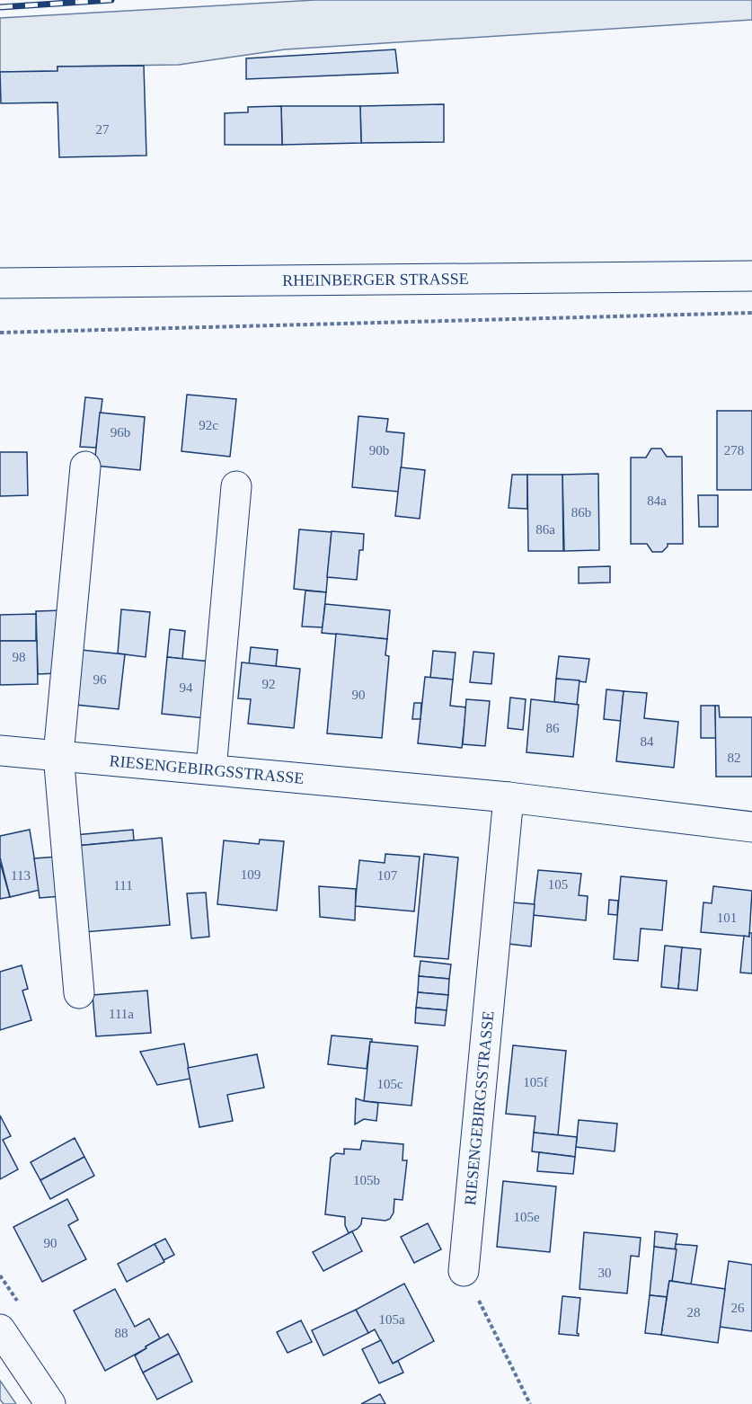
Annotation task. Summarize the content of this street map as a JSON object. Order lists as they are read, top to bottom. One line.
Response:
{"streets":{"street":["RHEINBERGER STRASSE","RIESENGEBIRGSSTRASSE"]},"house_numbers":["27","92c","96b","90b","278","84a","86b","86a","98","96","92","94","90","86","84","82","109","113","107","105","111","101","111a","105f","105c","105b","105e","90","30","26","28","105a","88"]}
